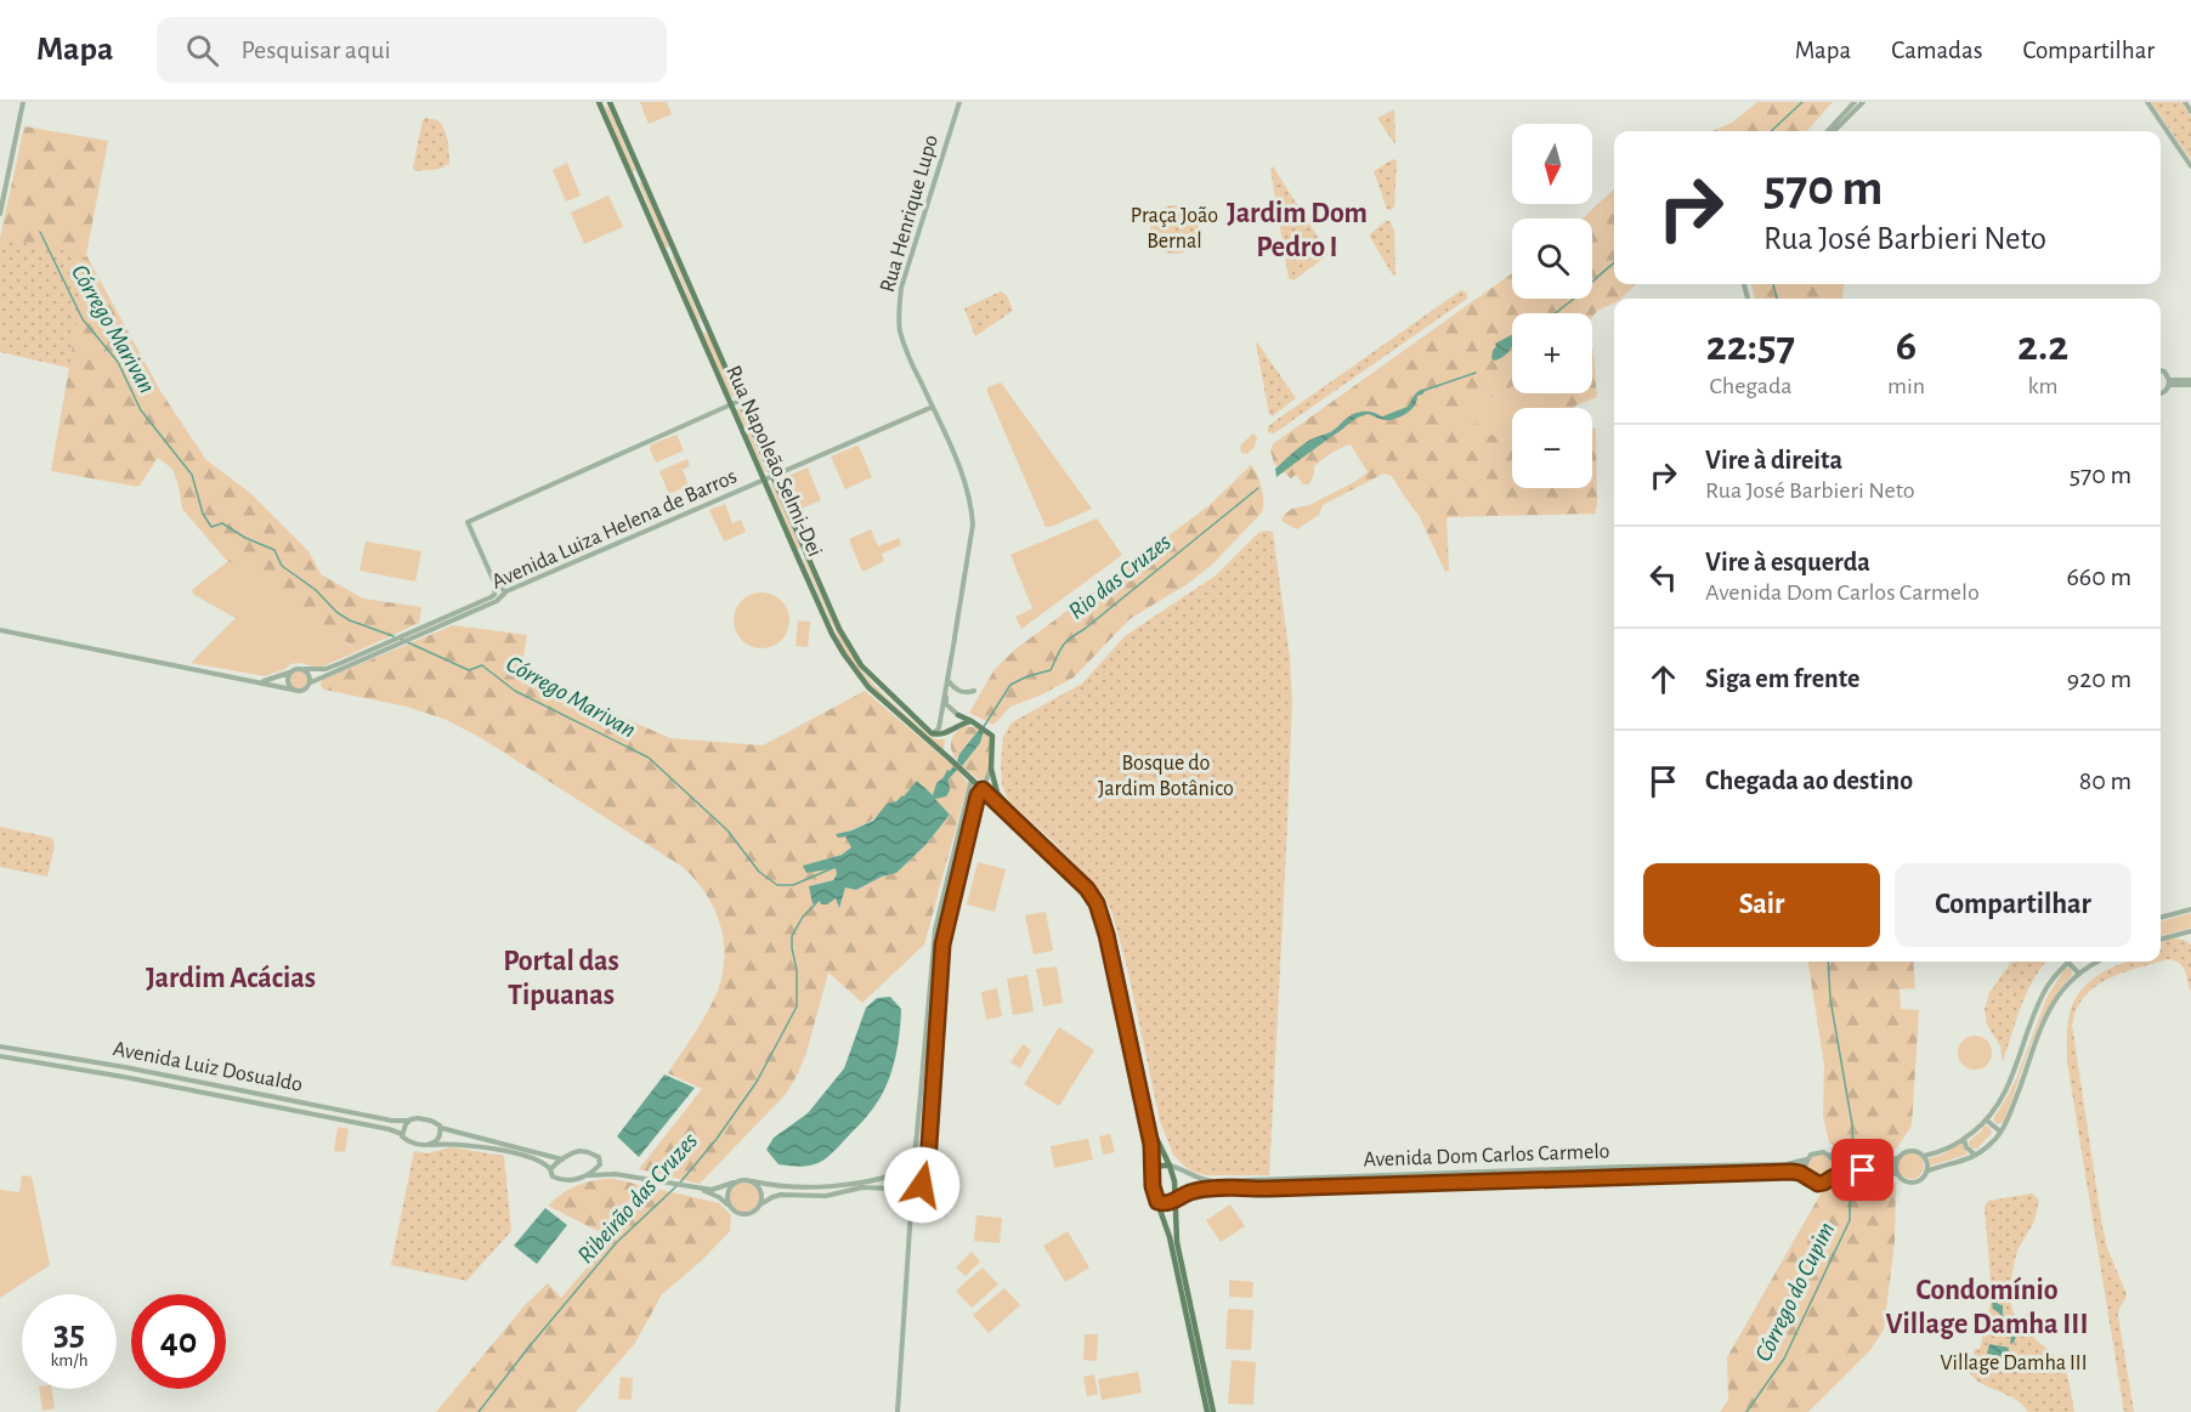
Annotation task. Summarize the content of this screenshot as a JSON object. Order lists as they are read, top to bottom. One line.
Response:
{"streets":{"main road":["Rua Napoleão Selmi-Dei"],"street":["Rua Henrique Lupo","Avenida Luiza Helena de Barros","Avenida Luiz Dosualdo","Avenida Dom Carlos Carmelo"]},"crossings":[["Rua Henrique Lupo","Rua Napoleão Selmi-Dei"],["Rua Henrique Lupo","Avenida Luiza Helena de Barros"],["Rua Napoleão Selmi-Dei","Avenida Luiza Helena de Barros"]],"districts":["Jardim Dom Pedro I","Portal das Tipuanas","Jardim Acácias","Condomínio Village Damha III"],"water":["Córrego Marivan","Rio das Cruzes","Ribeirão das Cruzes","Córrego do Cupim"],"parks":["Praça João Bernal","Bosque do Jardim Botânico","Village Damha III"],"north":"bottom","page":{"header":"Mapa","search":"Pesquisar aqui","nav":["Mapa","Camadas","Compartilhar"],"map_buttons":["+","−"],"turn":["570 m","Rua José Barbieri Neto"],"eta":["22:57","Chegada","6","min","2.2","km"],"list":[{"name":"Vire à direita","note":"Rua José Barbieri Neto","value":"570 m"},{"name":"Vire à esquerda","note":"Avenida Dom Carlos Carmelo","value":"660 m"},{"name":"Siga em frente","value":"920 m"},{"name":"Chegada ao destino","value":"80 m"}],"buttons":["Sair","Compartilhar"],"speed":"35 km/h","limit":"40"}}
